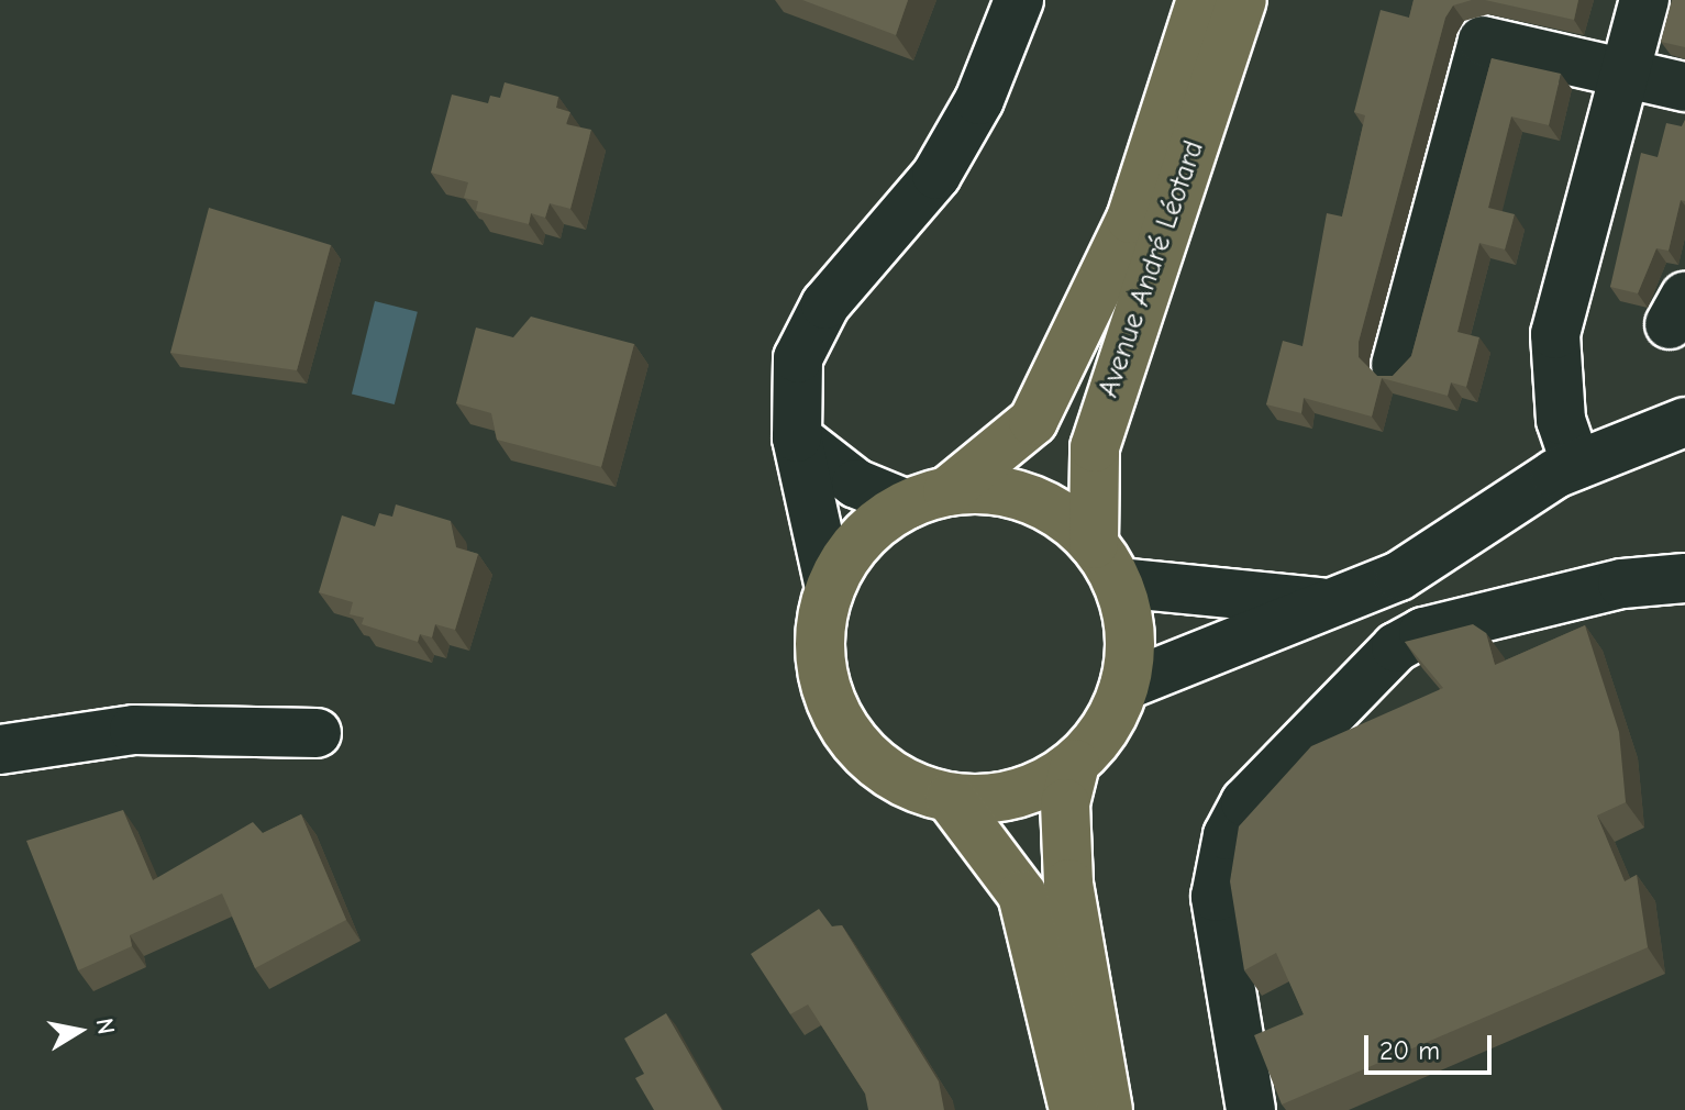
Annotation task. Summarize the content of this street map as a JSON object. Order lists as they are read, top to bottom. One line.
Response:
{"streets":{"main road":["Avenue André Léotard"]},"scale_bar":"20 m","north":"right"}
